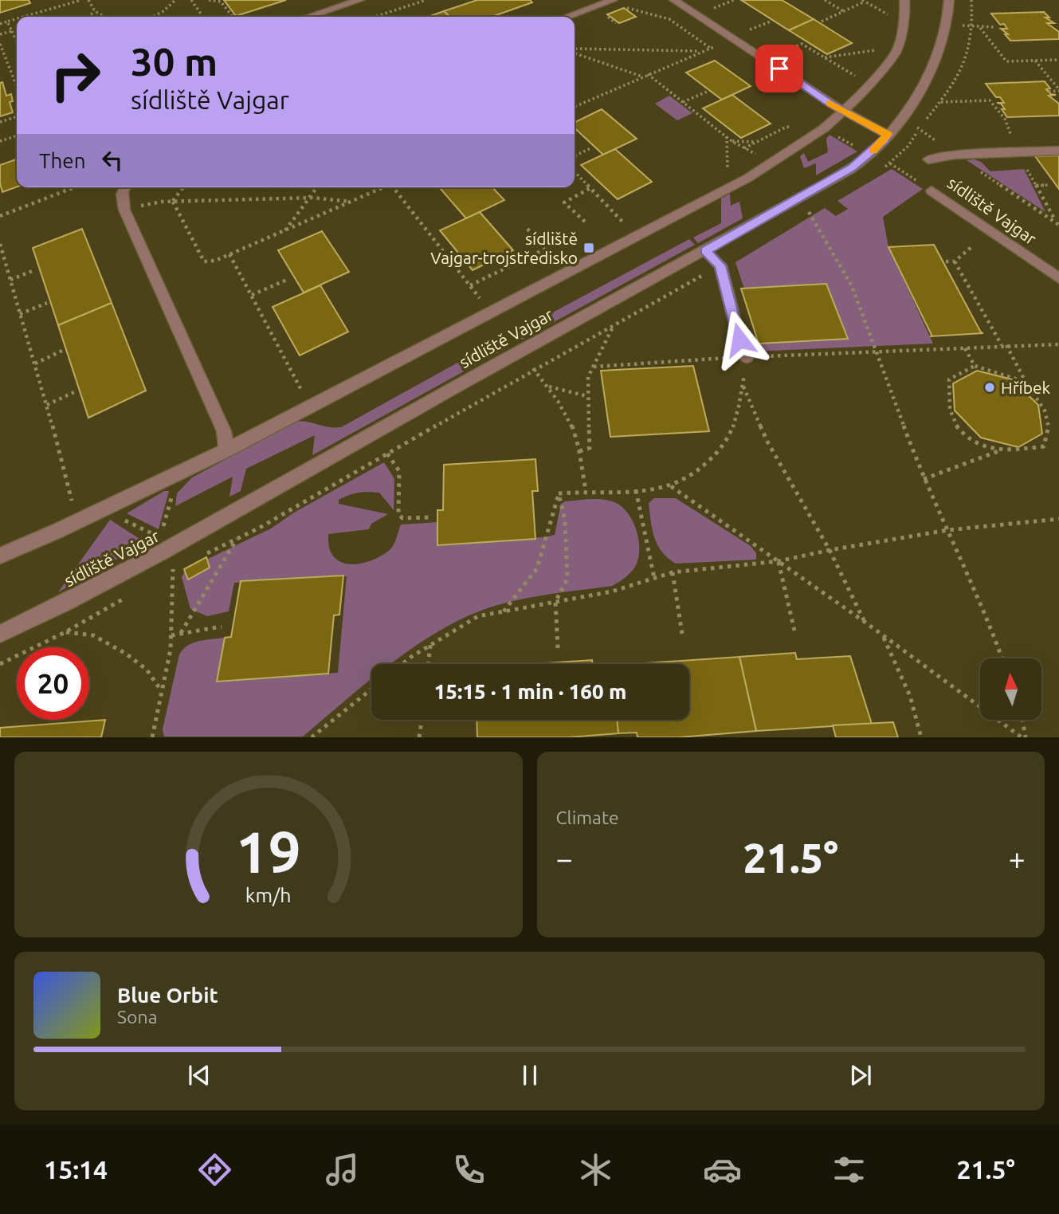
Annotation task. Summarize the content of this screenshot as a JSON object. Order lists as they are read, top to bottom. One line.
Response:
{"streets":{"street":["sídliště Vajgar"]},"places":{"transit":["sídliště Vajgar-trojstředisko"],"other":["Hříbek"]},"north":"top","page":{"turn":["30 m","sídliště Vajgar"],"then":"Then","limit":"20","trip":"15:15 · 1 min · 160 m","tile":"Climate","heat":["−","21.5°","+"],"song":["Blue Orbit","Sona"],"tabs":["15:14","21.5°"],"gauge":["19","km/h"]}}
